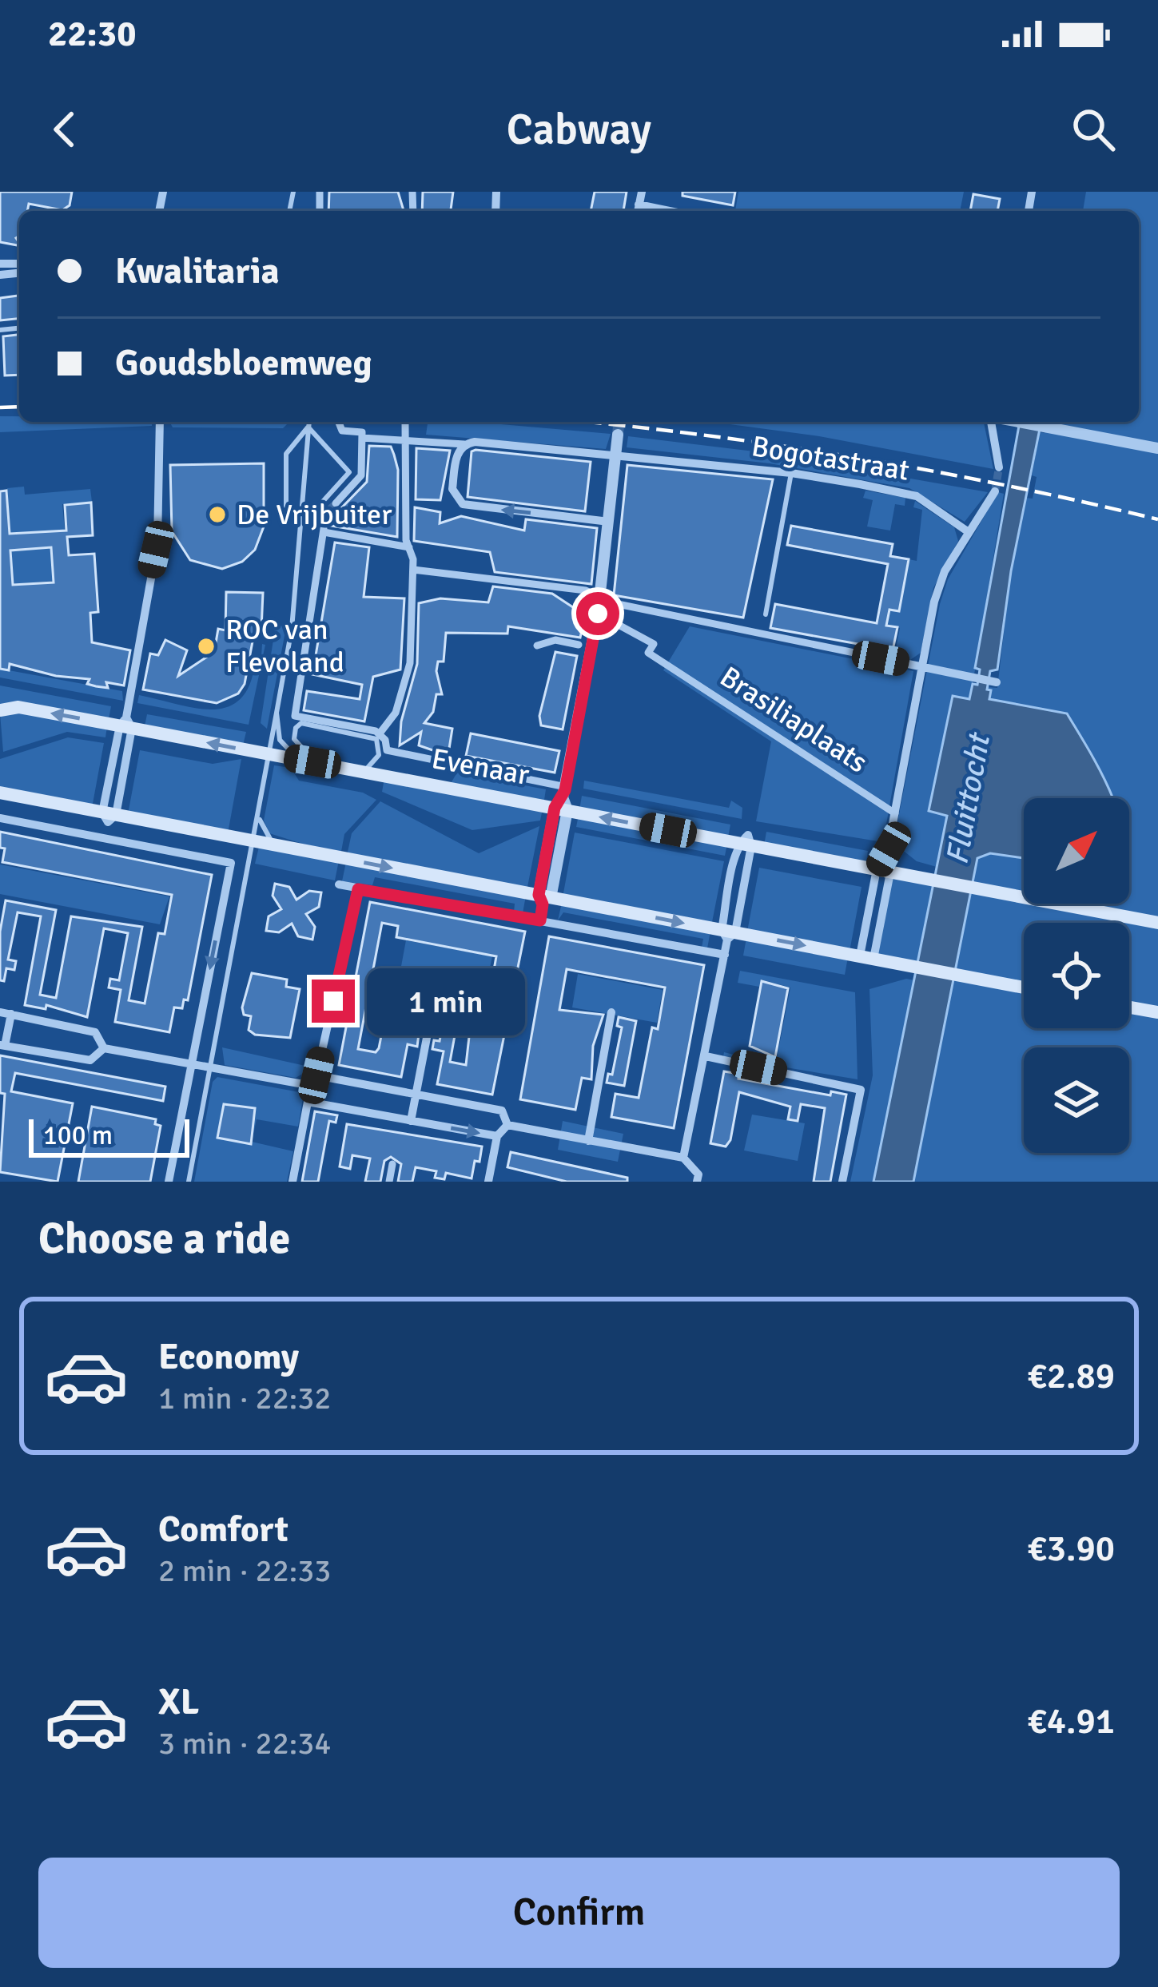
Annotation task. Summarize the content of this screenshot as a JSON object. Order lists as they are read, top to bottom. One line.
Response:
{"streets":{"main road":["Evenaar"],"street":["Bogotastraat","Brasiliaplaats"]},"water":["Fluittocht"],"places":["De Vrijbuiter","ROC van Flevoland"],"scale_bar":"100 m","north":"top right","page":{"status":"22:30","header":"Cabway","banner":["Kwalitaria","Goudsbloemweg"],"bubble":"1 min","scale":"100 m","heading":"Choose a ride","list":[{"name":"Economy","note":"1 min · 22:32","value":"€2.89"},{"name":"Comfort","note":"2 min · 22:33","value":"€3.90"},{"name":"XL","note":"3 min · 22:34","value":"€4.91"}],"buttons":"Confirm"}}
